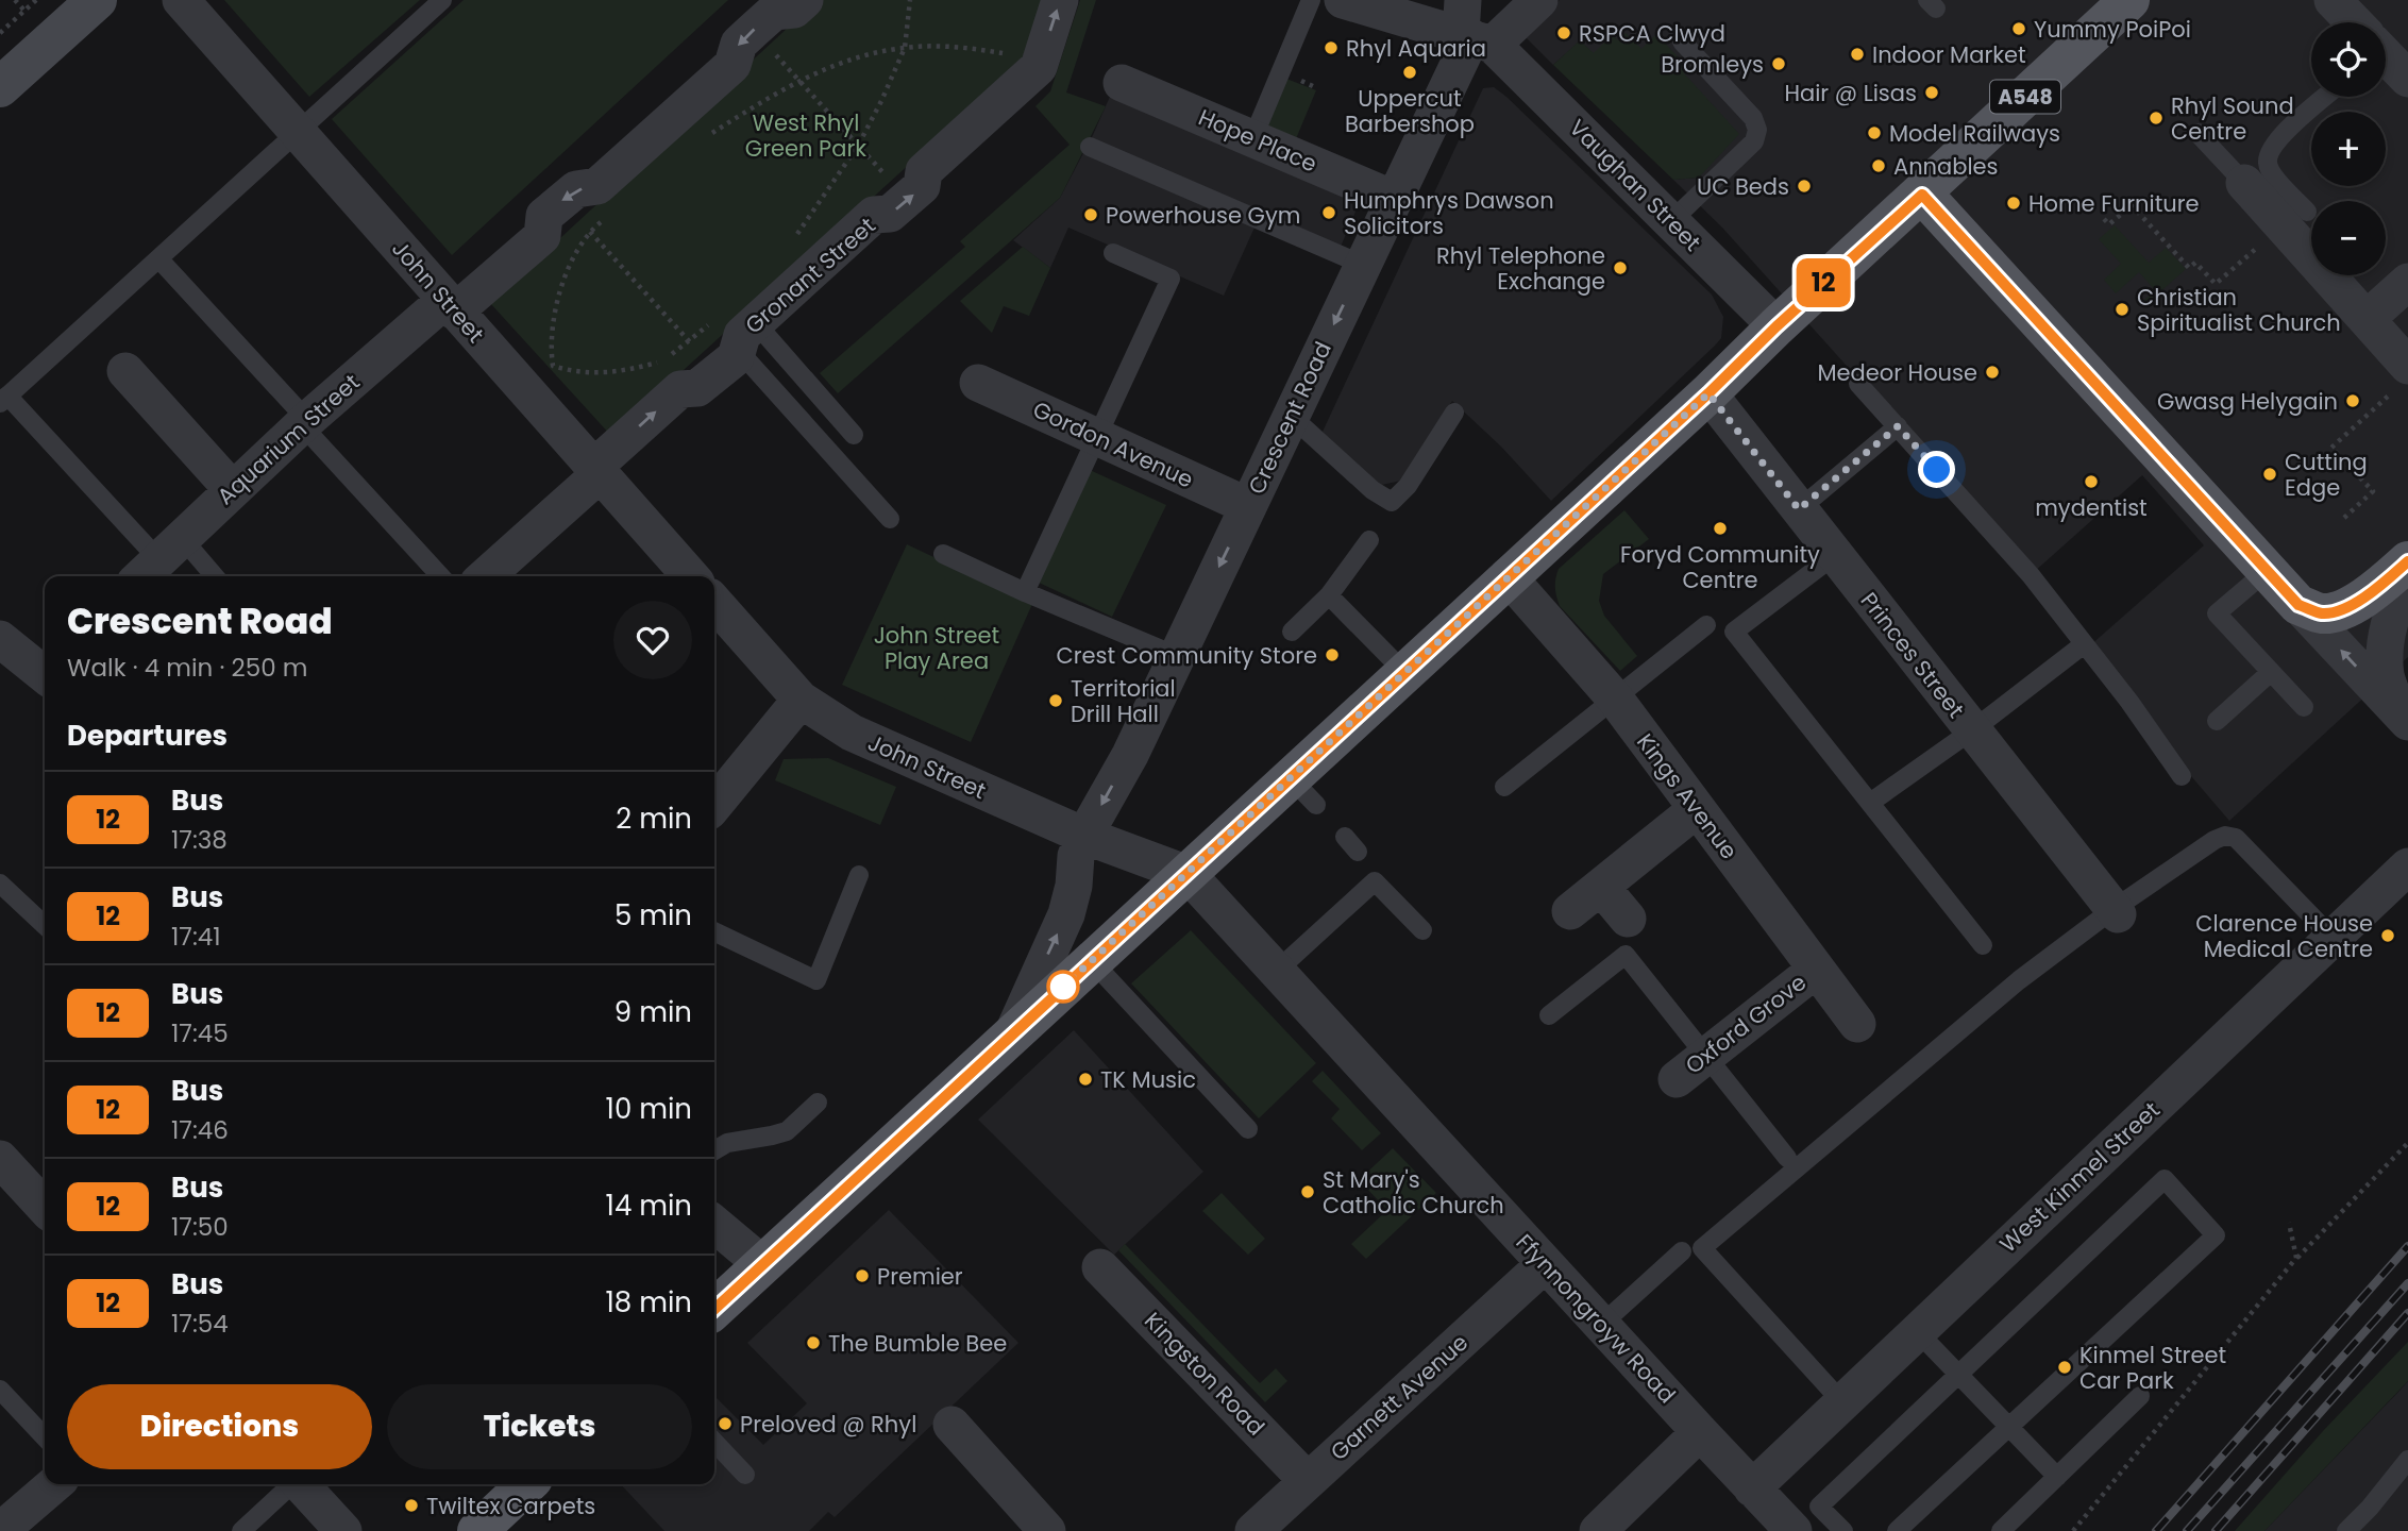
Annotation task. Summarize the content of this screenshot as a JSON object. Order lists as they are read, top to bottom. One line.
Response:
{"streets":{"main road":["A548"],"street":["Hope Place","Vaughan Street","Gronant Street","John Street","Crescent Road","Aquarium Street","Gordon Avenue","Princes Street","Kings Avenue","Oxford Grove","West Kinmel Street","Ffynnongroyw Road","Kingston Road","Garnett Avenue"]},"crossings":[["A548","Vaughan Street"],["A548","John Street"],["A548","Crescent Road"],["A548","Princes Street"],["A548","Kings Avenue"],["A548","Ffynnongroyw Road"],["Hope Place","Crescent Road"],["Vaughan Street","Crescent Road"],["Gronant Street","John Street"],["John Street","Crescent Road"],["John Street","Aquarium Street"],["John Street","Ffynnongroyw Road"],["Crescent Road","Gordon Avenue"],["Kings Avenue","Oxford Grove"],["West Kinmel Street","Ffynnongroyw Road"],["Ffynnongroyw Road","Garnett Avenue"],["Kingston Road","Garnett Avenue"]],"parks":["West Rhyl Green Park","John Street Play Area"],"places":["Yummy PoiPoi","RSPCA Clwyd","Rhyl Aquaria","Indoor Market","Bromleys","Uppercut Barbershop","Hair @ Lisas","Rhyl Sound Centre","Model Railways","Annables","UC Beds","Home Furniture","Humphrys Dawson Solicitors","Powerhouse Gym","Rhyl Telephone Exchange","Christian Spiritualist Church","Medeor House","Gwasg Helygain","Cutting Edge","mydentist","Foryd Community Centre","Crest Community Store","Territorial Drill Hall","Clarence House Medical Centre","TK Music","St Mary's Catholic Church","Premier","The Bumble Bee","Kinmel Street Car Park","Preloved @ Rhyl","Twiltex Carpets"],"lines":["bus line 12"],"page":{"on_map":"12","map_buttons":["+","−"],"heading":[["Crescent Road","Walk · 4 min · 250 m"],"Departures"],"list":[{"mark":"12","name":"Bus","note":"17:38","value":"2 min"},{"mark":"12","name":"Bus","note":"17:41","value":"5 min"},{"mark":"12","name":"Bus","note":"17:45","value":"9 min"},{"mark":"12","name":"Bus","note":"17:46","value":"10 min"},{"mark":"12","name":"Bus","note":"17:50","value":"14 min"},{"mark":"12","name":"Bus","note":"17:54","value":"18 min"}],"buttons":["Directions","Tickets"]}}
